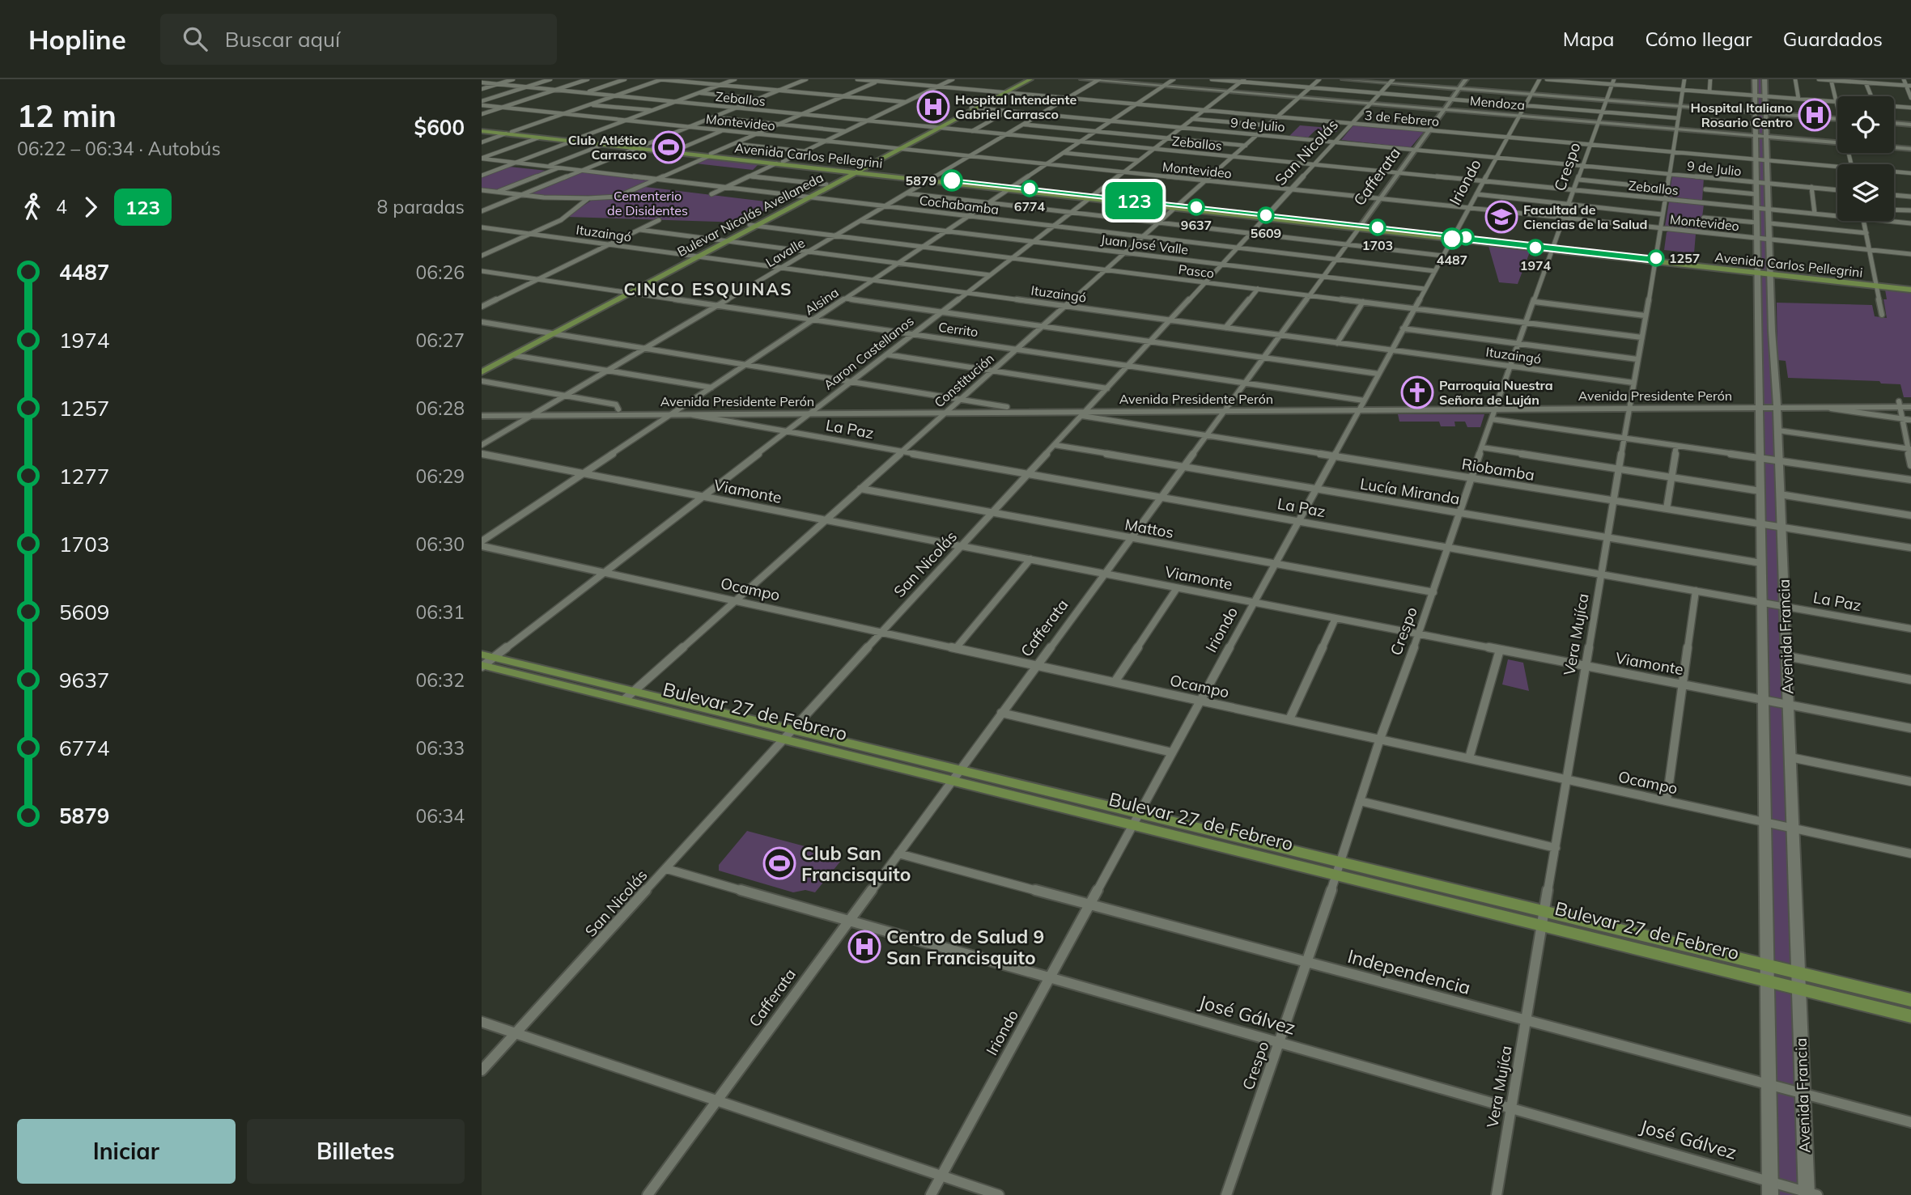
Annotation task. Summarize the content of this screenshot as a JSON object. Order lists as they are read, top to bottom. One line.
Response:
{"streets":{"main road":["Mendoza","Avenida Carlos Pellegrini","Cafferata","Bulevar Nicolás Avellaneda","Avenida Presidente Perón","Avenida Francia","Bulevar 27 de Febrero"],"street":["Zeballos","3 de Febrero","Montevideo","9 de Julio","San Nicolás","Crespo","Iriondo","Cochabamba","Ituzaingó","Juan José Valle","Lavalle","Pasco","Alsina","Cerrito","Aaron Castellanos","Constitución","La Paz","Riobamba","Viamonte","Lucía Miranda","Mattos","Ocampo","Vera Mujíca","Independencia","José Gálvez"]},"crossings":[["Zeballos","San Nicolás"],["Zeballos","Crespo"],["Zeballos","Cafferata"],["Zeballos","Iriondo"],["Zeballos","Bulevar Nicolás Avellaneda"],["Zeballos","Lavalle"],["Zeballos","Alsina"],["Zeballos","Aaron Castellanos"],["Zeballos","Constitución"],["Zeballos","Vera Mujíca"],["Zeballos","Avenida Francia"],["Mendoza","San Nicolás"],["Mendoza","Crespo"],["Mendoza","Cafferata"],["Mendoza","Iriondo"],["Mendoza","Lavalle"],["Mendoza","Alsina"],["Mendoza","Aaron Castellanos"],["Mendoza","Constitución"],["Mendoza","Vera Mujíca"],["Mendoza","Avenida Francia"],["3 de Febrero","San Nicolás"],["3 de Febrero","Crespo"],["3 de Febrero","Cafferata"],["3 de Febrero","Iriondo"],["3 de Febrero","Bulevar Nicolás Avellaneda"],["3 de Febrero","Lavalle"],["3 de Febrero","Alsina"],["3 de Febrero","Aaron Castellanos"],["3 de Febrero","Constitución"],["3 de Febrero","Vera Mujíca"],["3 de Febrero","Avenida Francia"],["Montevideo","San Nicolás"],["Montevideo","Crespo"],["Montevideo","Cafferata"],["Montevideo","Iriondo"],["Montevideo","Bulevar Nicolás Avellaneda"],["Montevideo","Lavalle"],["Montevideo","Alsina"],["Montevideo","Aaron Castellanos"],["Montevideo","Constitución"],["Montevideo","Vera Mujíca"],["Montevideo","Avenida Francia"],["9 de Julio","San Nicolás"],["9 de Julio","Crespo"],["9 de Julio","Cafferata"],["9 de Julio","Iriondo"],["9 de Julio","Bulevar Nicolás Avellaneda"],["9 de Julio","Lavalle"],["9 de Julio","Alsina"],["9 de Julio","Aaron Castellanos"],["9 de Julio","Constitución"],["9 de Julio","Vera Mujíca"],["9 de Julio","Avenida Francia"],["San Nicolás","Avenida Carlos Pellegrini"],["San Nicolás","Cochabamba"],["San Nicolás","Ituzaingó"],["San Nicolás","Juan José Valle"],["San Nicolás","Pasco"],["San Nicolás","Cerrito"],["San Nicolás","Avenida Presidente Perón"],["San Nicolás","La Paz"],["San Nicolás","Riobamba"],["San Nicolás","Viamonte"],["San Nicolás","Lucía Miranda"],["San Nicolás","Mattos"],["San Nicolás","Ocampo"],["San Nicolás","Bulevar 27 de Febrero"],["San Nicolás","José Gálvez"],["Avenida Carlos Pellegrini","Crespo"],["Avenida Carlos Pellegrini","Cafferata"],["Avenida Carlos Pellegrini","Iriondo"],["Avenida Carlos Pellegrini","Bulevar Nicolás Avellaneda"],["Avenida Carlos Pellegrini","Lavalle"],["Avenida Carlos Pellegrini","Alsina"],["Avenida Carlos Pellegrini","Aaron Castellanos"],["Avenida Carlos Pellegrini","Constitución"],["Avenida Carlos Pellegrini","Vera Mujíca"],["Avenida Carlos Pellegrini","Avenida Francia"],["Crespo","Ituzaingó"],["Crespo","Pasco"],["Crespo","Avenida Presidente Perón"],["Crespo","La Paz"],["Crespo","Riobamba"],["Crespo","Viamonte"],["Crespo","Lucía Miranda"],["Crespo","Mattos"],["Crespo","Ocampo"],["Crespo","Bulevar 27 de Febrero"],["Crespo","Independencia"],["Crespo","José Gálvez"],["Cafferata","Cochabamba"],["Cafferata","Ituzaingó"],["Cafferata","Juan José Valle"],["Cafferata","Pasco"],["Cafferata","Cerrito"],["Cafferata","Avenida Presidente Perón"],["Cafferata","La Paz"],["Cafferata","Riobamba"],["Cafferata","Viamonte"],["Cafferata","Lucía Miranda"],["Cafferata","Mattos"],["Cafferata","Ocampo"],["Cafferata","Bulevar 27 de Febrero"],["Cafferata","Independencia"],["Cafferata","José Gálvez"],["Iriondo","Cochabamba"],["Iriondo","Ituzaingó"],["Iriondo","Juan José Valle"],["Iriondo","Pasco"],["Iriondo","Cerrito"],["Iriondo","Avenida Presidente Perón"],["Iriondo","La Paz"],["Iriondo","Riobamba"],["Iriondo","Viamonte"],["Iriondo","Lucía Miranda"],["Iriondo","Mattos"],["Iriondo","Ocampo"],["Iriondo","Bulevar 27 de Febrero"],["Iriondo","Independencia"],["Iriondo","José Gálvez"],["Cochabamba","Bulevar Nicolás Avellaneda"],["Cochabamba","Lavalle"],["Cochabamba","Alsina"],["Cochabamba","Aaron Castellanos"],["Cochabamba","Constitución"],["Bulevar Nicolás Avellaneda","Ituzaingó"],["Bulevar Nicolás Avellaneda","Pasco"],["Bulevar Nicolás Avellaneda","Cerrito"],["Ituzaingó","Lavalle"],["Ituzaingó","Alsina"],["Ituzaingó","Aaron Castellanos"],["Ituzaingó","Constitución"],["Ituzaingó","Vera Mujíca"],["Juan José Valle","Lavalle"],["Juan José Valle","Alsina"],["Juan José Valle","Aaron Castellanos"],["Juan José Valle","Constitución"],["Lavalle","Pasco"],["Lavalle","Cerrito"],["Lavalle","Avenida Presidente Perón"],["Pasco","Alsina"],["Pasco","Aaron Castellanos"],["Pasco","Constitución"],["Pasco","Vera Mujíca"],["Alsina","Cerrito"],["Alsina","Avenida Presidente Perón"],["Alsina","Viamonte"],["Cerrito","Aaron Castellanos"],["Cerrito","Constitución"],["Cerrito","Avenida Presidente Perón"],["Aaron Castellanos","Avenida Presidente Perón"],["Aaron Castellanos","La Paz"],["Aaron Castellanos","Viamonte"],["Aaron Castellanos","Ocampo"],["Aaron Castellanos","Bulevar 27 de Febrero"],["Constitución","Avenida Presidente Perón"],["Constitución","La Paz"],["Constitución","Viamonte"],["Constitución","Mattos"],["Constitución","Ocampo"],["Constitución","Bulevar 27 de Febrero"],["Avenida Presidente Perón","La Paz"],["Avenida Presidente Perón","Riobamba"],["Avenida Presidente Perón","Vera Mujíca"],["Avenida Presidente Perón","Avenida Francia"],["La Paz","Vera Mujíca"],["La Paz","Avenida Francia"],["Riobamba","Vera Mujíca"],["Riobamba","Avenida Francia"],["Viamonte","Vera Mujíca"],["Viamonte","Avenida Francia"],["Lucía Miranda","Vera Mujíca"],["Lucía Miranda","Avenida Francia"],["Ocampo","Vera Mujíca"],["Ocampo","Avenida Francia"],["Vera Mujíca","Bulevar 27 de Febrero"],["Vera Mujíca","Independencia"],["Vera Mujíca","José Gálvez"],["Avenida Francia","Bulevar 27 de Febrero"],["Avenida Francia","Independencia"],["Avenida Francia","José Gálvez"]],"districts":["CINCO ESQUINAS"],"parks":["Cementerio de Disidentes"],"places":{"hospital":["Hospital Intendente Gabriel Carrasco","Hospital Italiano Rosario Centro","Centro de Salud 9 San Francisquito"],"sports":["Club Atlético Carrasco","Club San Francisquito"],"other":["5879","6774","9637","5609","1703","4487","1974","1257"],"school or university":["Facultad de Ciencias de la Salud"],"church":["Parroquia Nuestra Señora de Luján"]},"lines":["bus line 123"],"page":{"header":"Hopline","search":"Buscar aquí","nav":["Mapa","Cómo llegar","Guardados"],"heading":["12 min","06:22 – 06:34 · Autobús","$600"],"on_map":"123","legs":["4","123","8 paradas"],"list":[{"name":"4487","value":"06:26"},{"name":"1974","value":"06:27"},{"name":"1257","value":"06:28"},{"name":"1277","value":"06:29"},{"name":"1703","value":"06:30"},{"name":"5609","value":"06:31"},{"name":"9637","value":"06:32"},{"name":"6774","value":"06:33"},{"name":"5879","value":"06:34"}],"buttons":["Iniciar","Billetes"]}}
